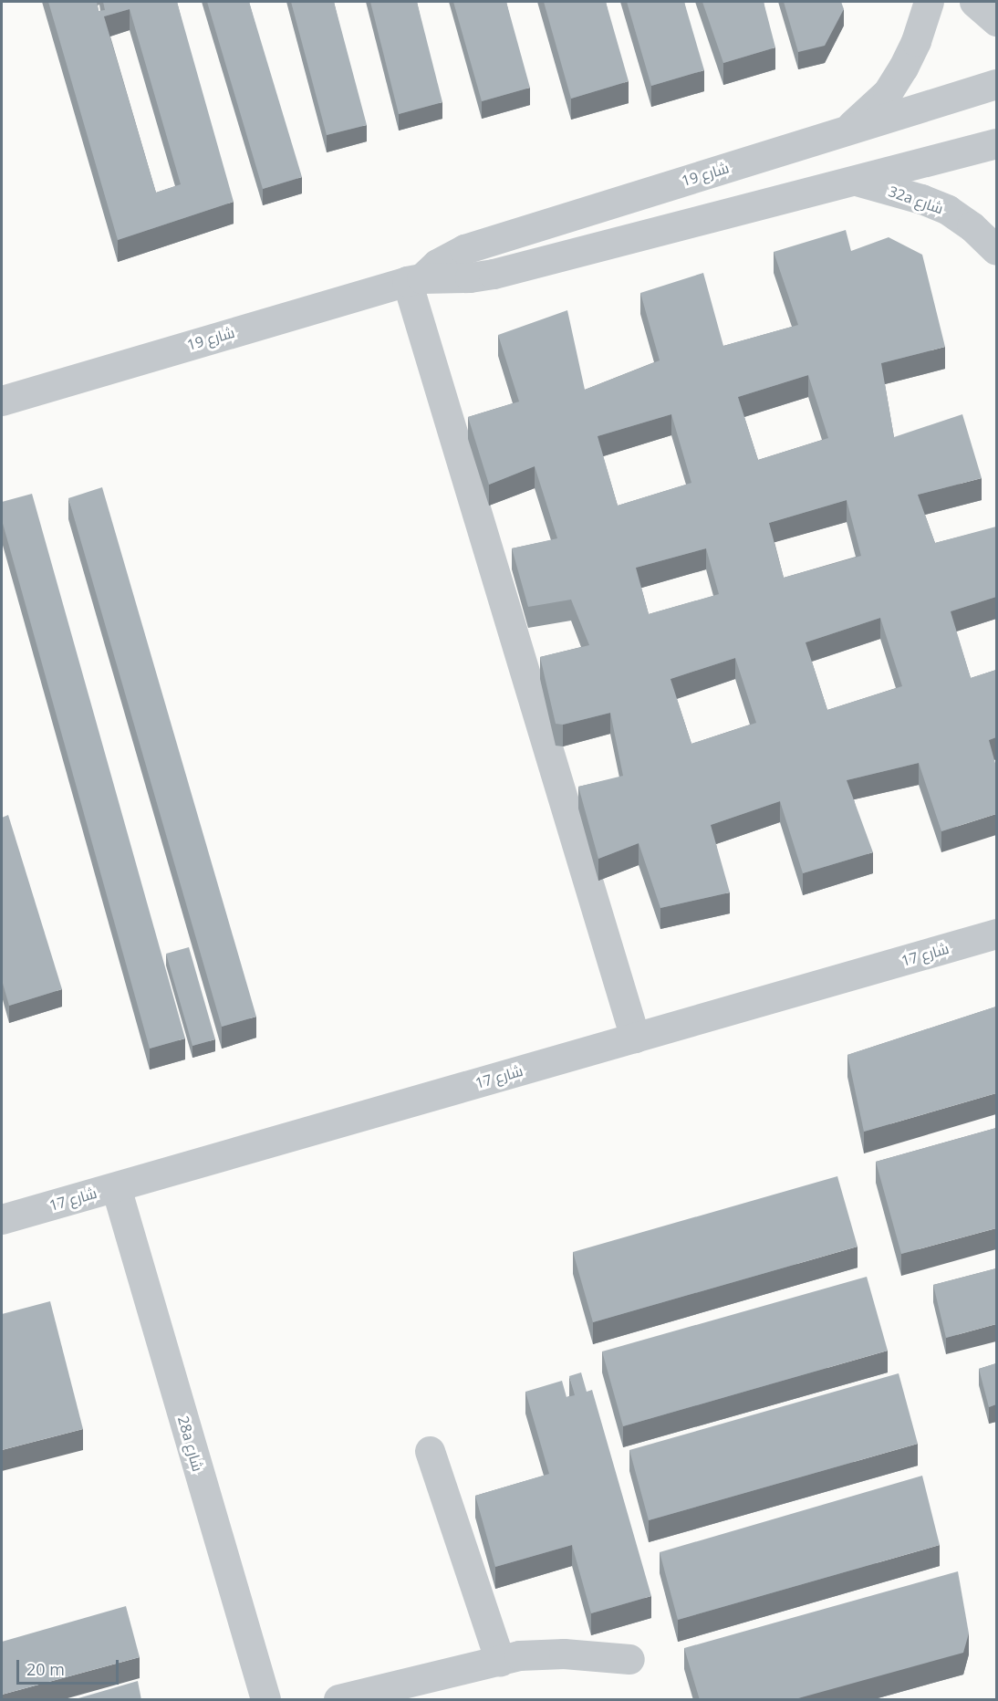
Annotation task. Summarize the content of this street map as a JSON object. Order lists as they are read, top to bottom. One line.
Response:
{"streets":{"street":["شارع 19","32a شارع","شارع 17","28a شارع"]},"crossings":[["شارع 19","32a شارع"],["شارع 17","28a شارع"]],"scale_bar":"20 m"}
